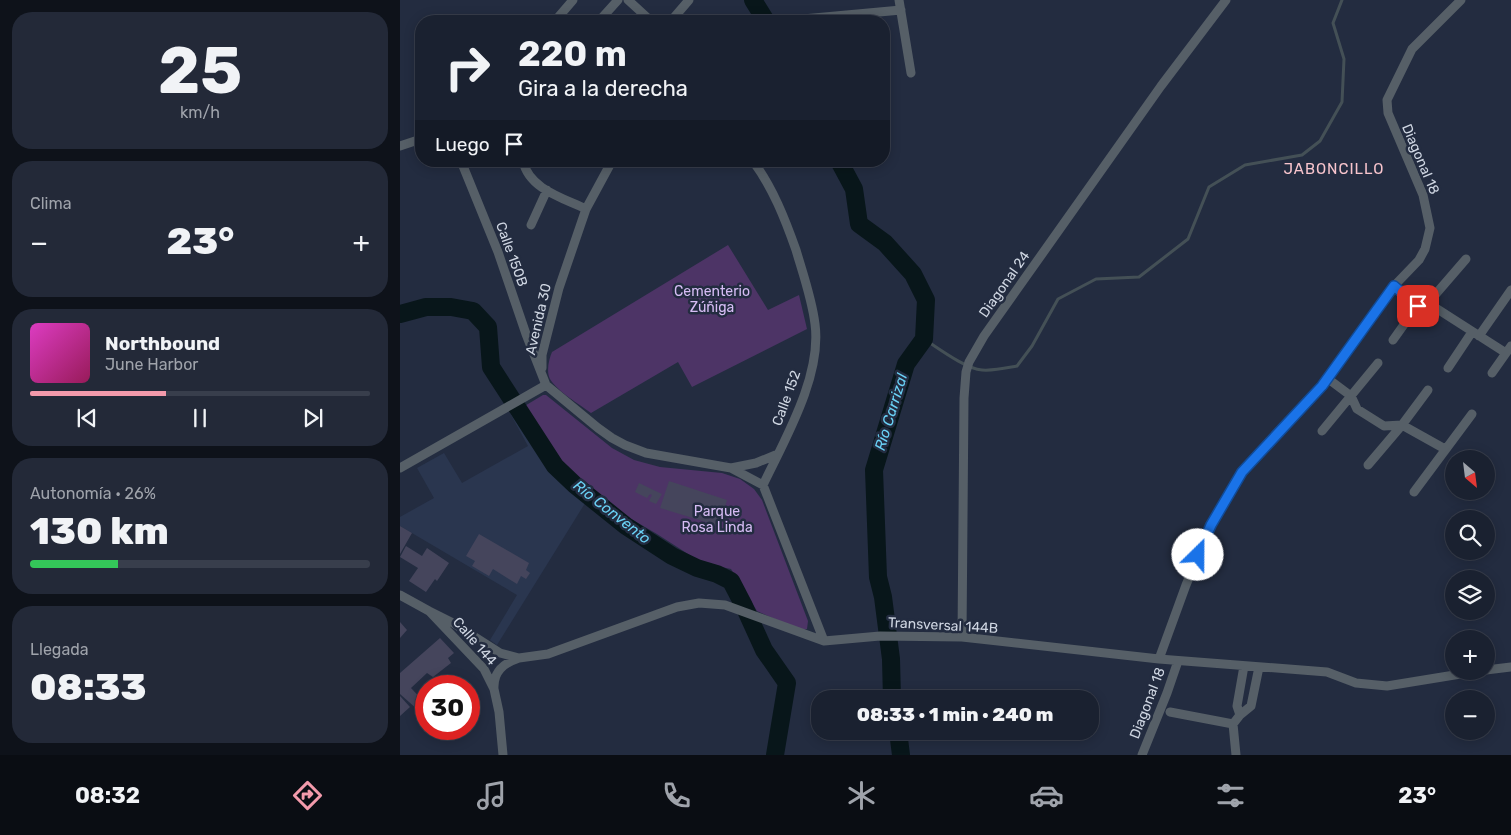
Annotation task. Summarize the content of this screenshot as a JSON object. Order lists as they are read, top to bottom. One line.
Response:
{"streets":{"street":["Diagonal 18","Calle 150B","Diagonal 24","Avenida 30","Calle 152","Transversal 144B","Calle 144"]},"crossings":[["Diagonal 18","Transversal 144B"],["Calle 150B","Avenida 30"],["Diagonal 24","Transversal 144B"],["Transversal 144B","Calle 144"]],"districts":["JABONCILLO"],"water":["Río Carrizal","Río Convento"],"parks":["Cementerio Zúñiga","Parque Rosa Linda"],"north":"bottom right","page":{"tile":[["25","km/h"],"Clima",["Autonomía · 26%","130 km"],["Llegada","08:33"]],"turn":["220 m","Gira a la derecha"],"then":"Luego","heat":["−","23°","+"],"song":["Northbound","June Harbor"],"map_buttons":["+","−"],"limit":"30","trip":"08:33 · 1 min · 240 m","tabs":["08:32","23°"]}}
